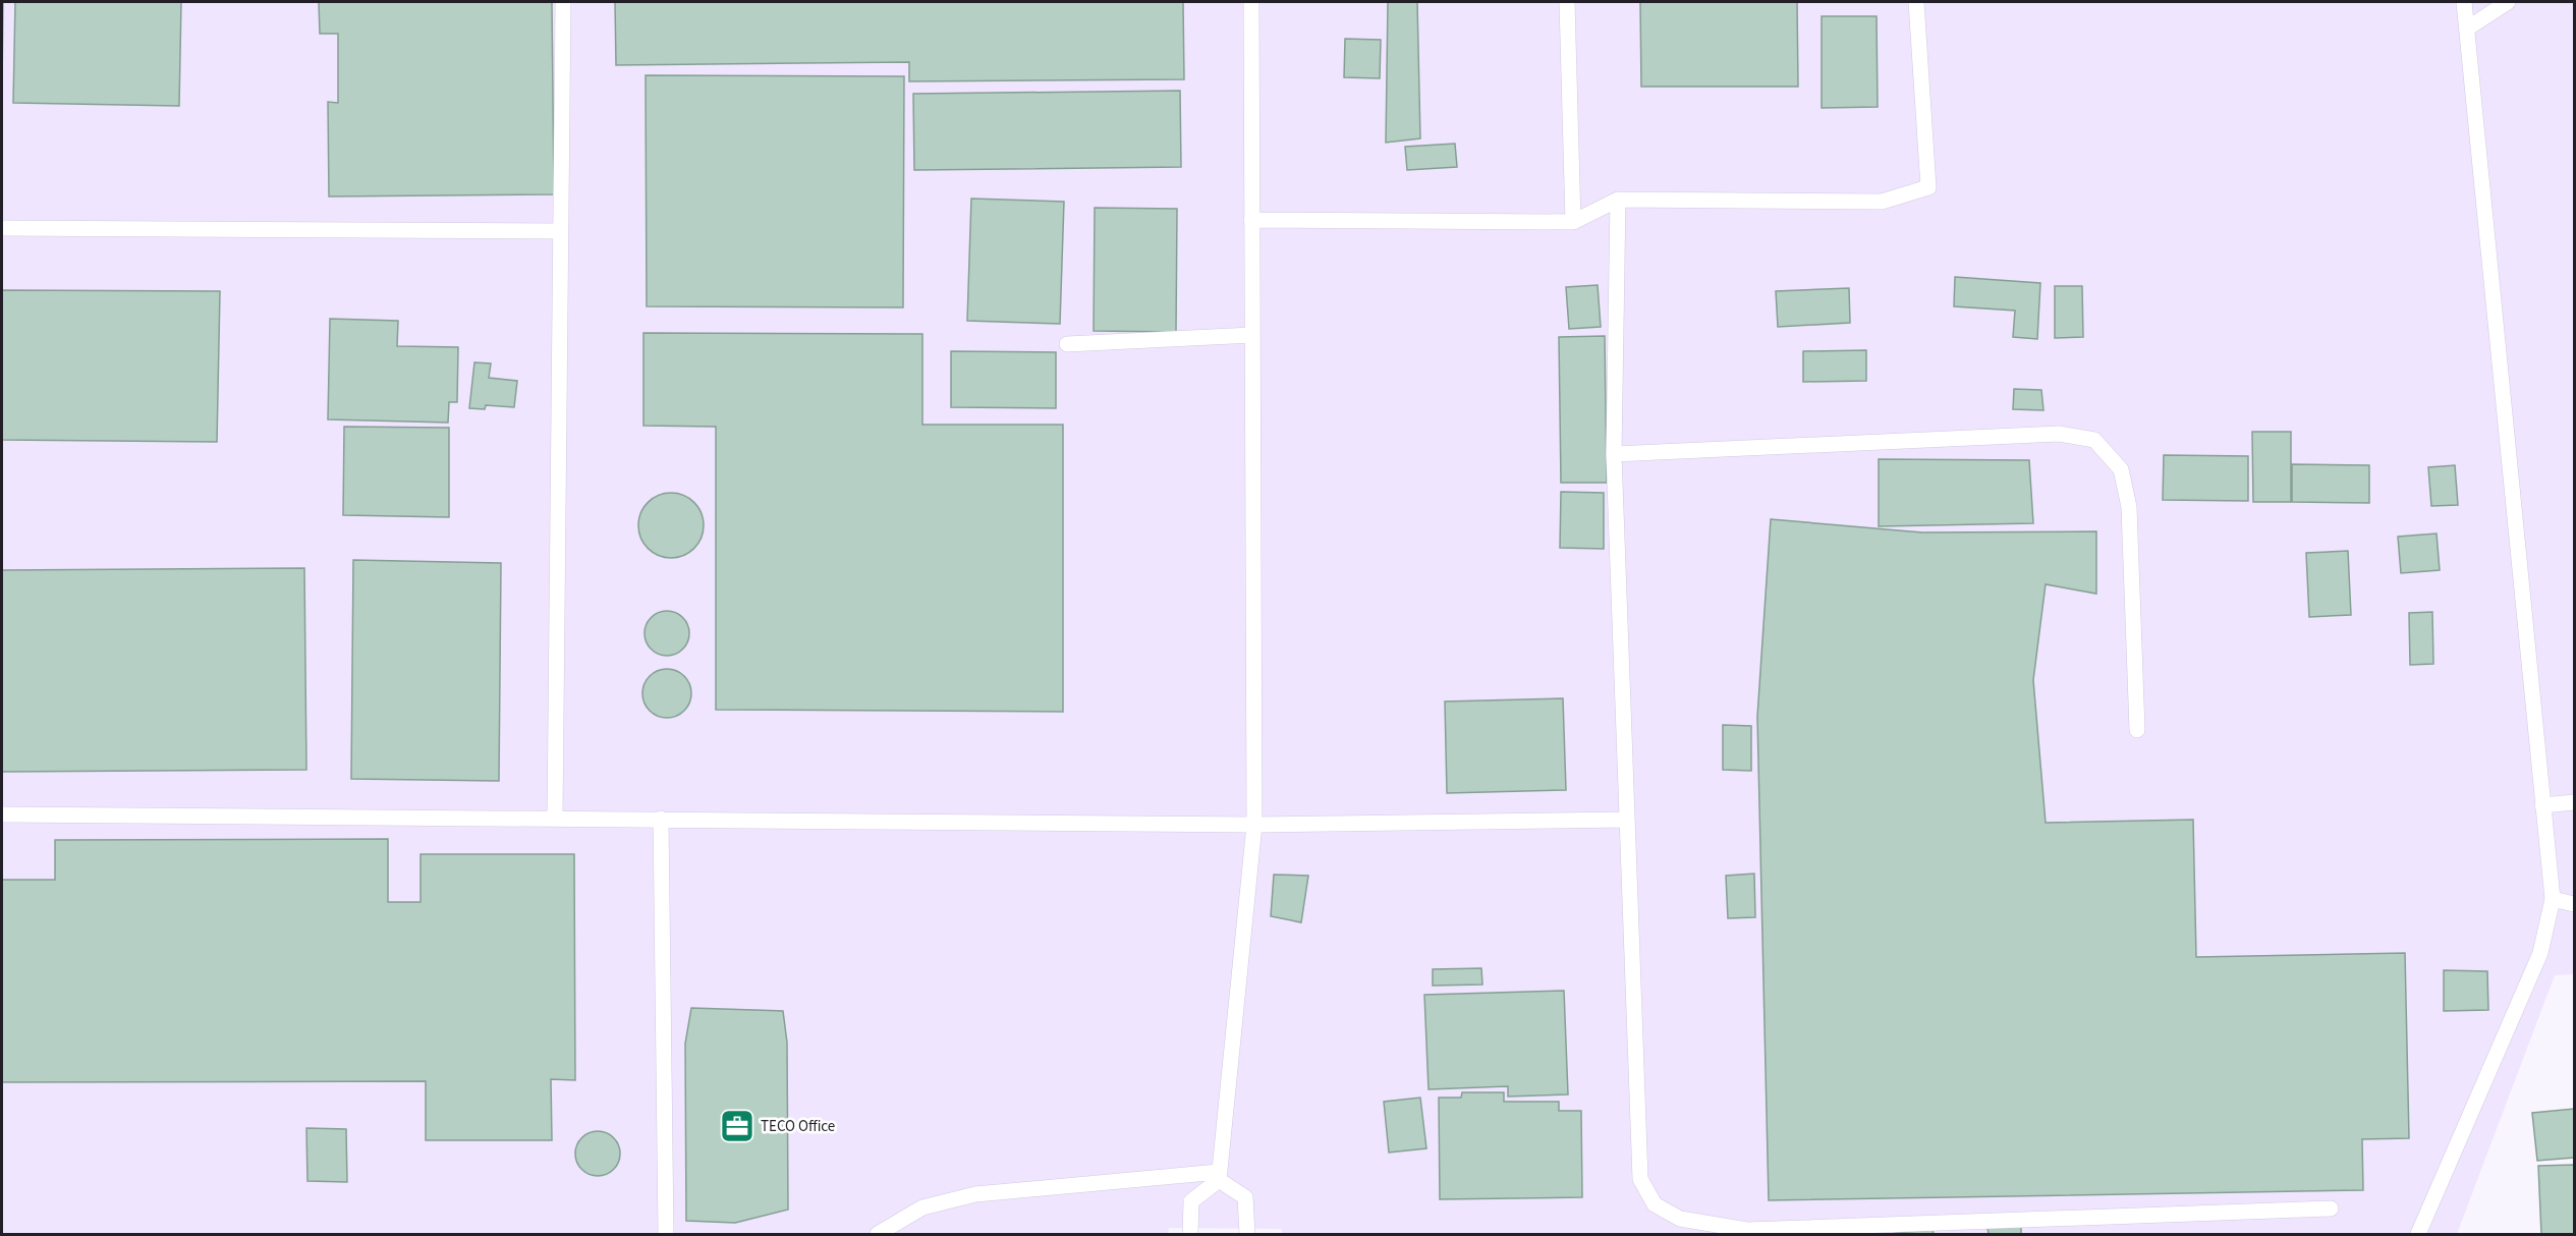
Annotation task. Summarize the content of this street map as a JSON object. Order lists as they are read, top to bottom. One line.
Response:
{"places":{"office":["TECO Office"]}}
